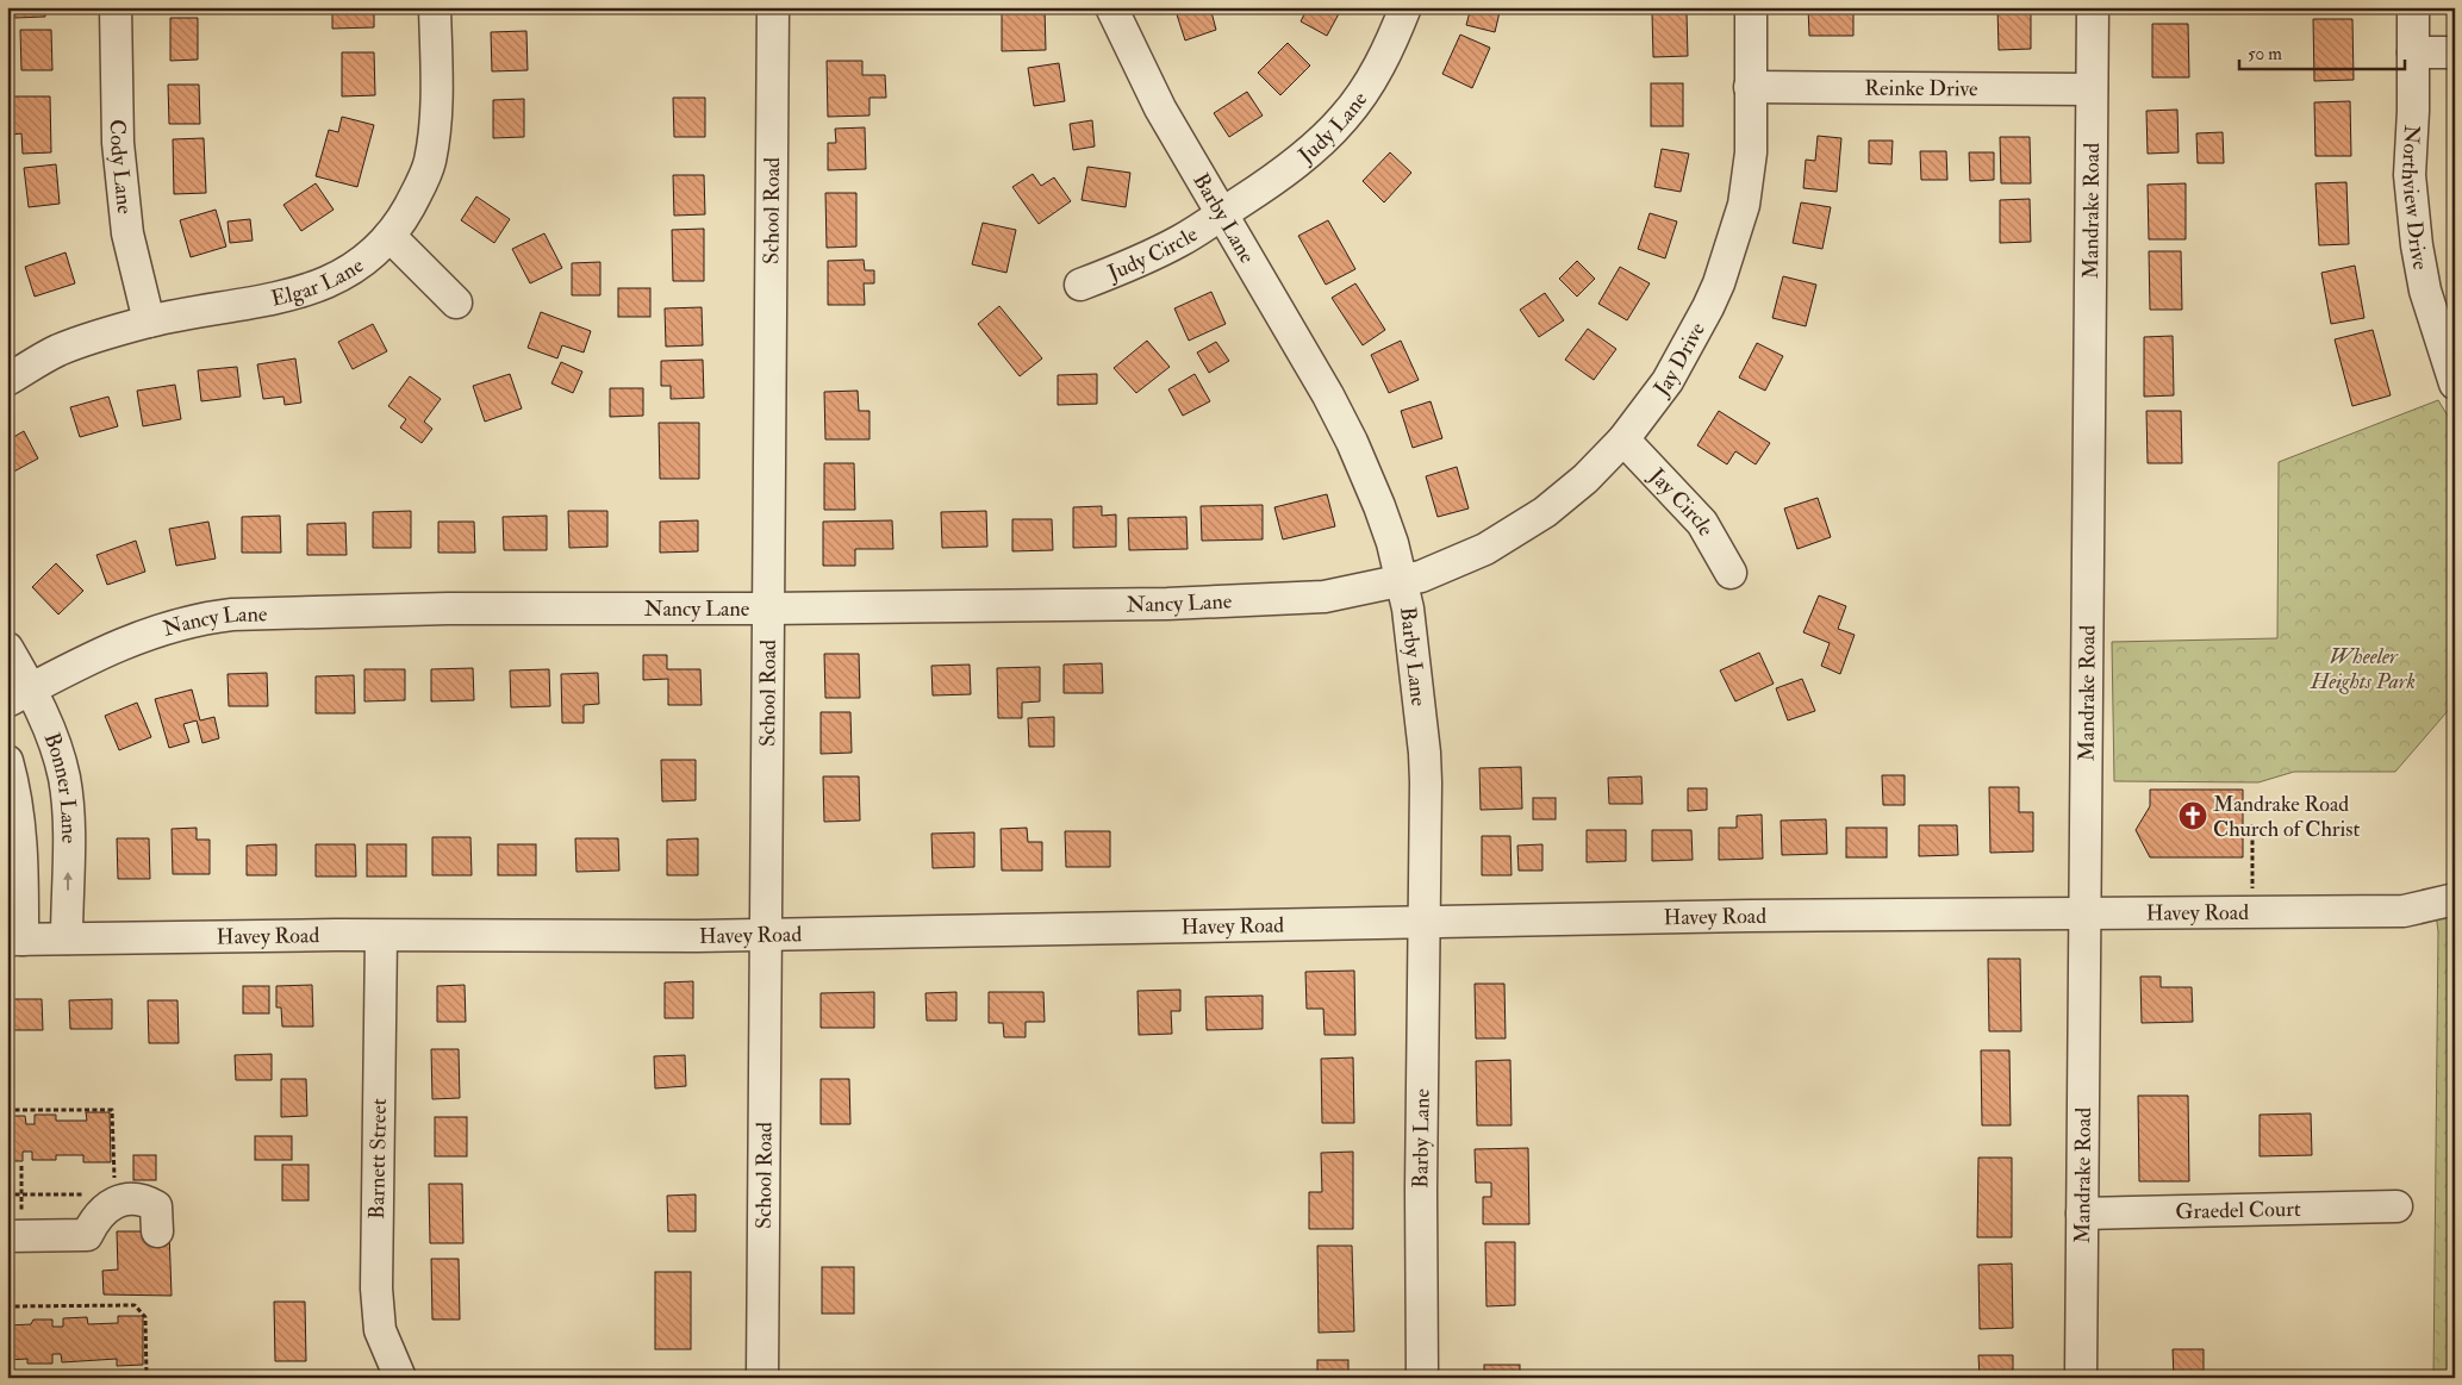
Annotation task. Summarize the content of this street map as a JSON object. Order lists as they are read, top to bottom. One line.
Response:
{"streets":{"street":["Reinke Drive","Judy Lane","Cody Lane","Northview Drive","School Road","Mandrake Road","Barby Lane","Judy Circle","Elgar Lane","Jay Drive","Jay Circle","Nancy Lane","Bonner Lane","Havey Road","Barnett Street","Graedel Court"]},"crossings":[["Reinke Drive","Mandrake Road"],["Reinke Drive","Jay Drive"],["Judy Lane","Barby Lane"],["Judy Lane","Judy Circle"],["Cody Lane","Elgar Lane"],["School Road","Nancy Lane"],["School Road","Havey Road"],["Mandrake Road","Havey Road"],["Mandrake Road","Graedel Court"],["Barby Lane","Judy Circle"],["Barby Lane","Jay Drive"],["Barby Lane","Nancy Lane"],["Barby Lane","Havey Road"],["Jay Drive","Jay Circle"],["Jay Drive","Nancy Lane"],["Nancy Lane","Bonner Lane"],["Bonner Lane","Havey Road"],["Havey Road","Barnett Street"]],"parks":["Wheeler Heights Park"],"places":{"church":["Mandrake Road Church of Christ"]},"scale_bar":"50 m"}
